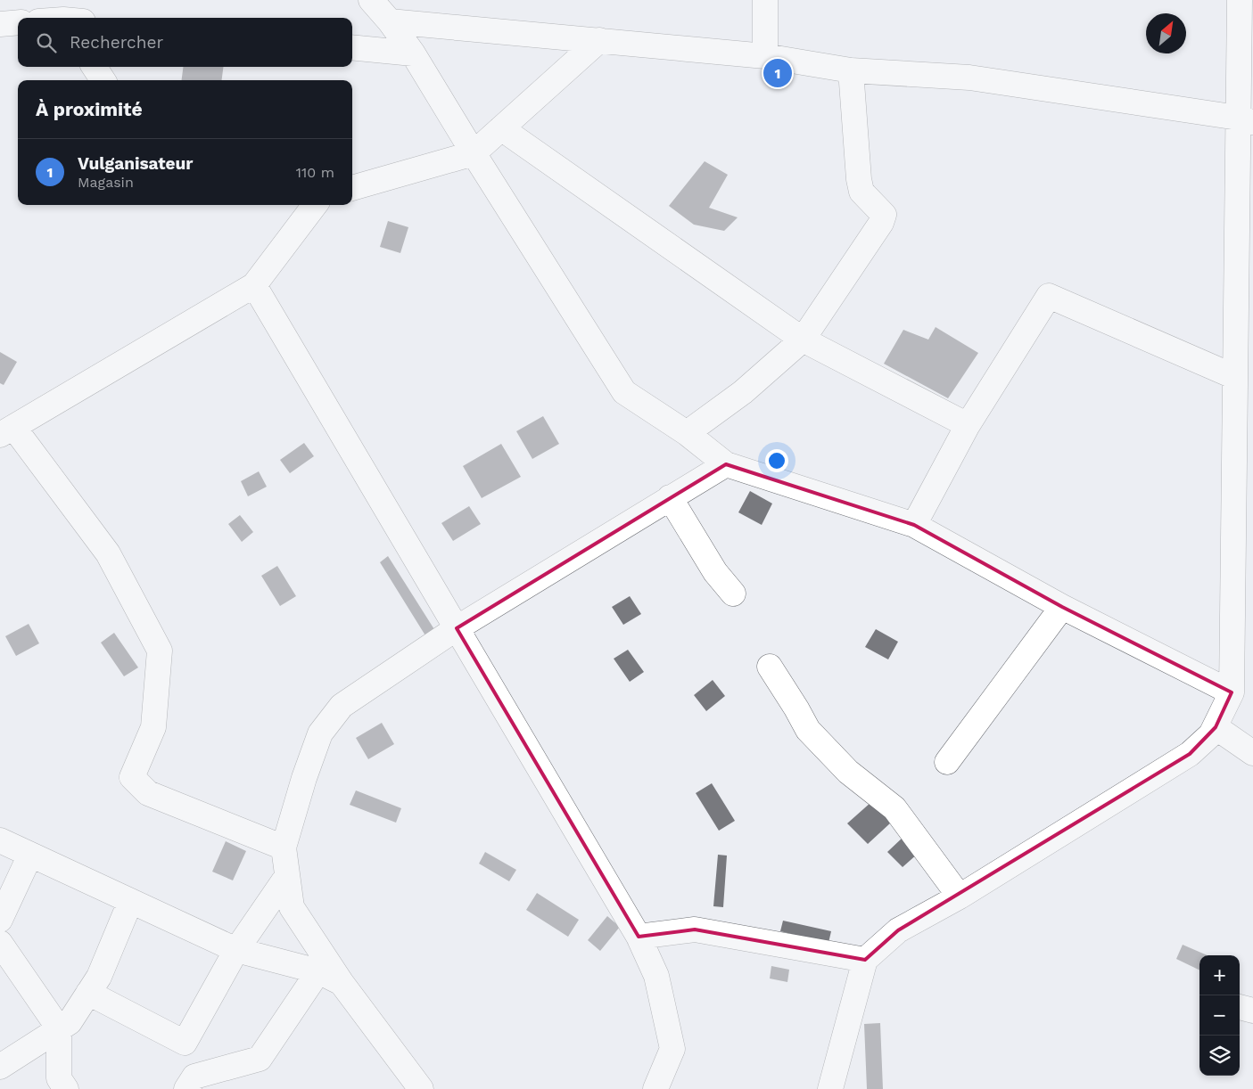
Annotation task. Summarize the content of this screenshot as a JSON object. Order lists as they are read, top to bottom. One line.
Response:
{"north":"top right","page":{"search":"Rechercher","pins":"1","heading":"À proximité","list":[{"mark":"1","name":"Vulganisateur","note":"Magasin","value":"110 m"}],"map_buttons":["+","−"]}}
